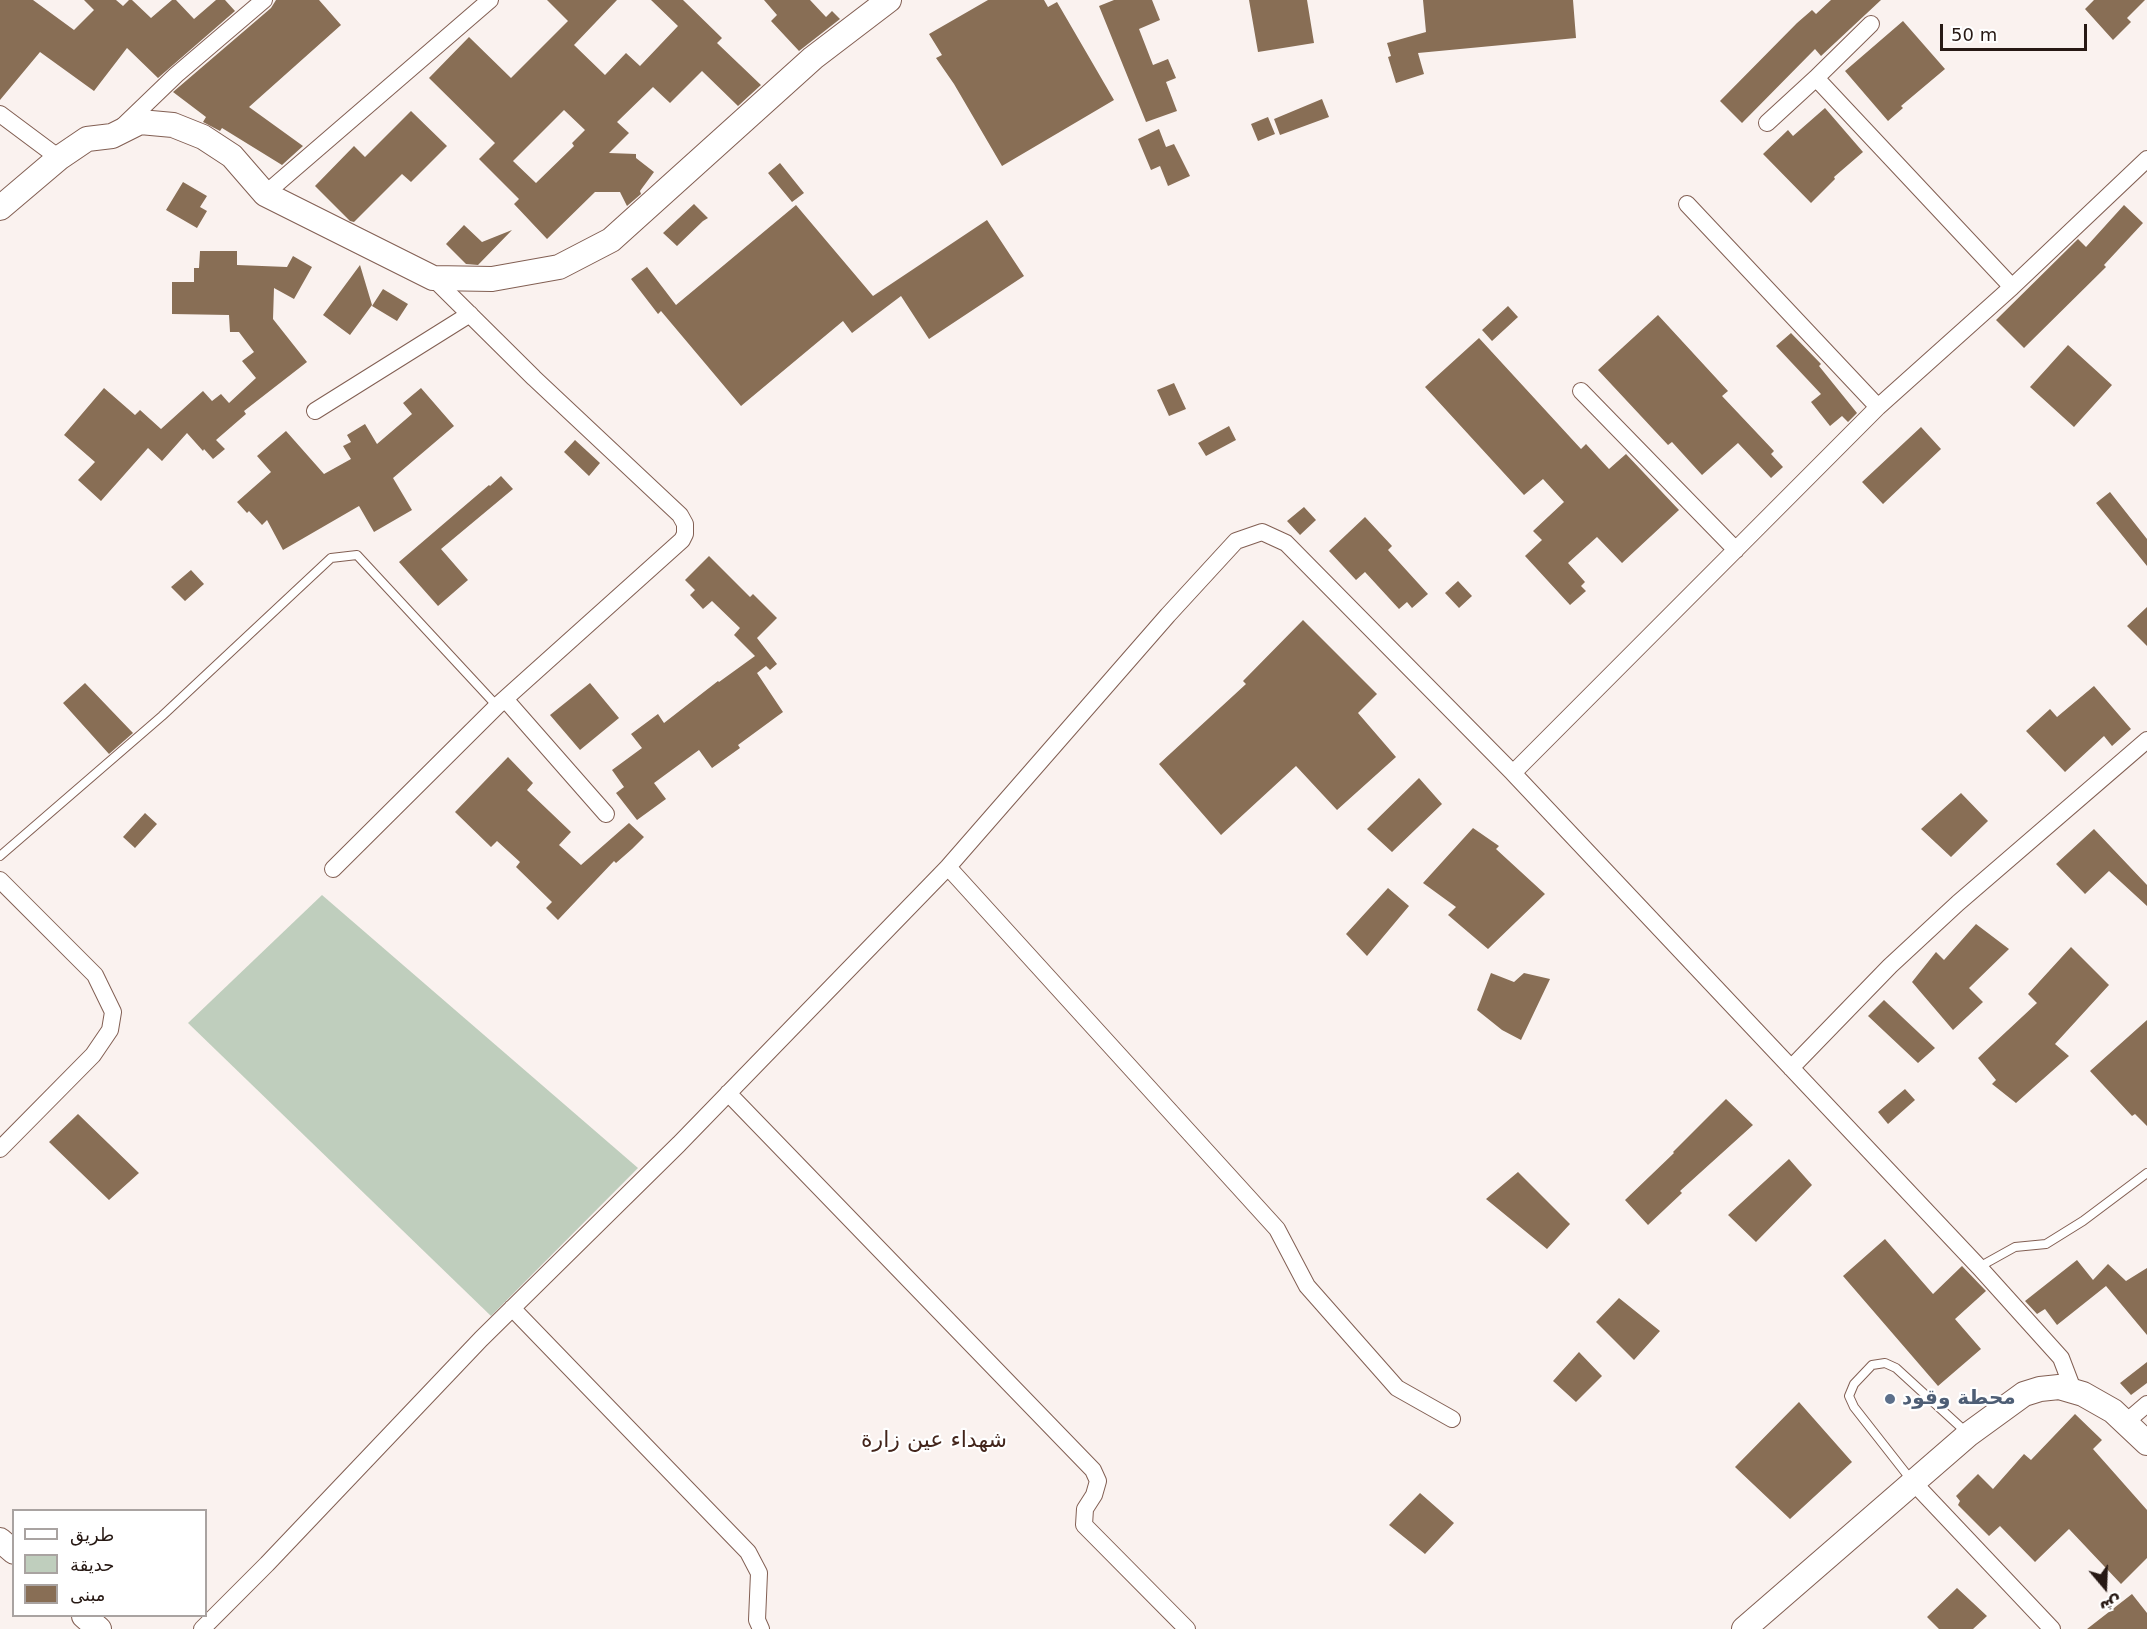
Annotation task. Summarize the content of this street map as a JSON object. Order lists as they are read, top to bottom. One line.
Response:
{"districts":["شهداء عين زارة"],"places":["محطة وقود"],"legend":["طريق","حديقة","مبنى"],"scale_bar":"50 m","north":"bottom"}
